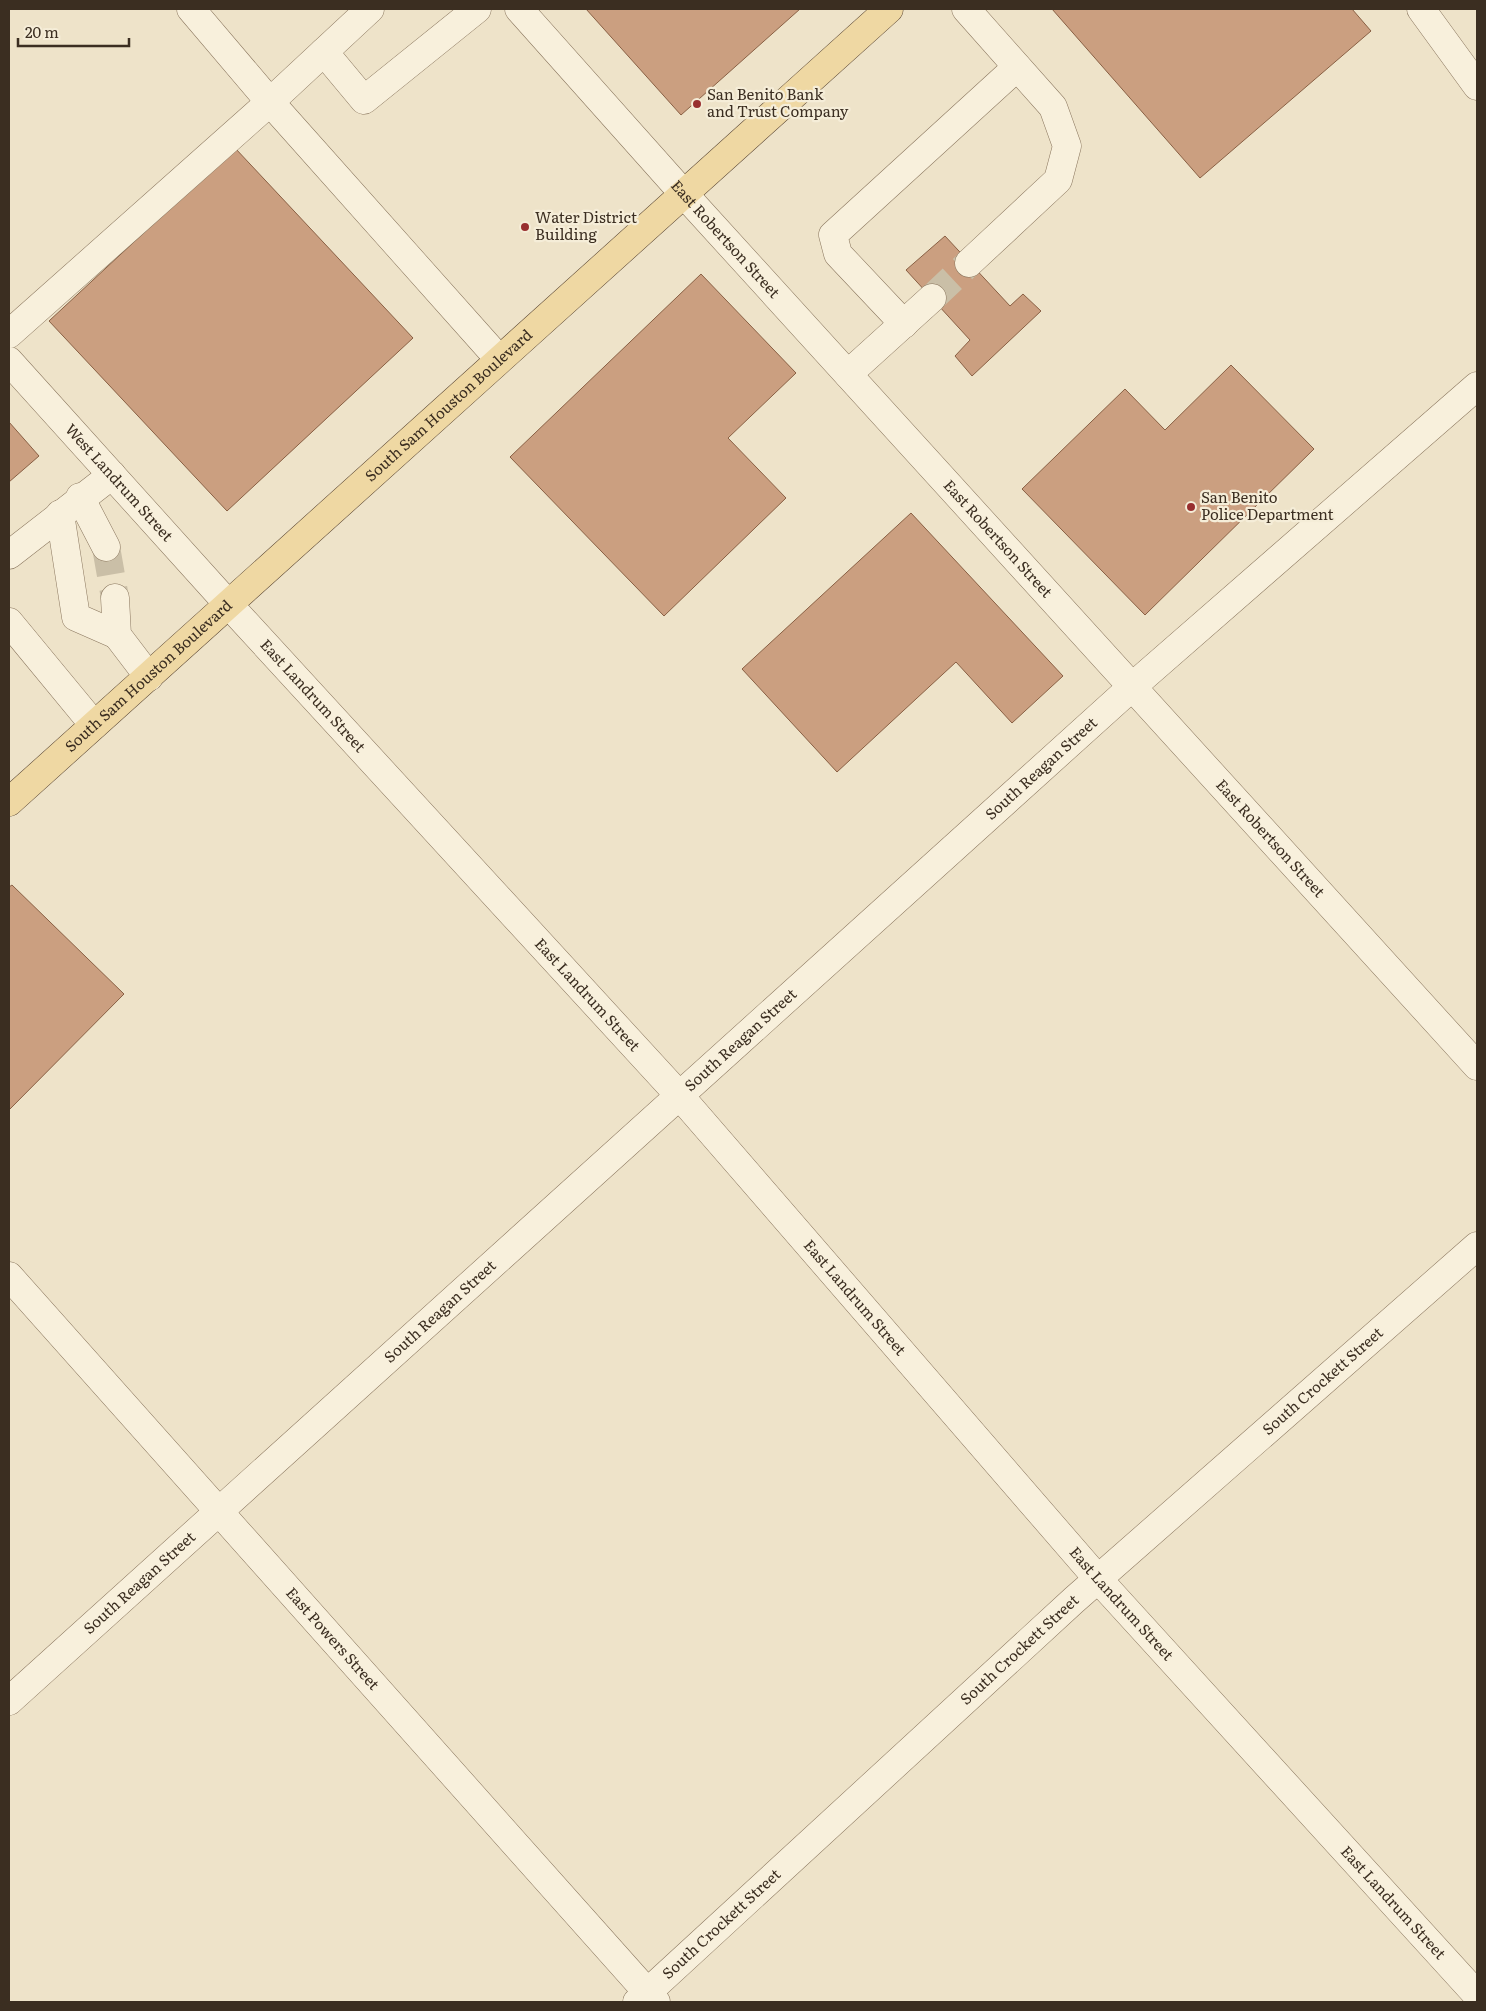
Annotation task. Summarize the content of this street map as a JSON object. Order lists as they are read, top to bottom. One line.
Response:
{"streets":{"main road":["South Sam Houston Boulevard"],"street":["East Robertson Street","West Landrum Street","East Landrum Street","South Reagan Street","South Crockett Street","East Powers Street"]},"crossings":[["East Robertson Street","South Sam Houston Boulevard"],["East Robertson Street","South Reagan Street"],["South Sam Houston Boulevard","West Landrum Street"],["South Sam Houston Boulevard","East Landrum Street"],["West Landrum Street","East Landrum Street"],["East Landrum Street","South Reagan Street"],["East Landrum Street","South Crockett Street"],["South Reagan Street","East Powers Street"],["South Crockett Street","East Powers Street"]],"places":["San Benito Bank and Trust Company","Water District Building","San Benito Police Department"],"scale_bar":"20 m"}
